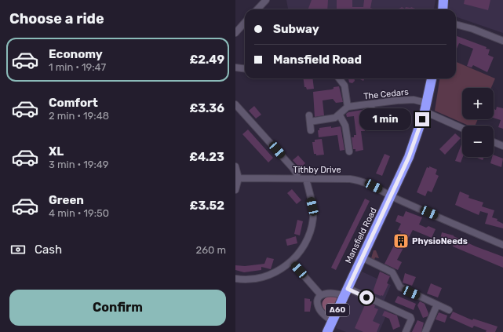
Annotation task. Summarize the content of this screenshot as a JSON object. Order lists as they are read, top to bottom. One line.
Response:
{"streets":{"highway":["Mansfield Road","A60"],"street":["The Cedars","Tithby Drive"]},"crossings":[["The Cedars","Mansfield Road"],["Tithby Drive","Mansfield Road"]],"places":{"building":["PhysioNeeds"]},"page":{"heading":"Choose a ride","banner":["Subway","Mansfield Road"],"list":[{"name":"Economy","note":"1 min · 19:47","value":"£2.49"},{"name":"Comfort","note":"2 min · 19:48","value":"£3.36"},{"name":"XL","note":"3 min · 19:49","value":"£4.23"},{"name":"Green","note":"4 min · 19:50","value":"£3.52"}],"map_buttons":["+","−"],"bubble":"1 min","pay":["Cash","260 m"],"buttons":"Confirm"}}
